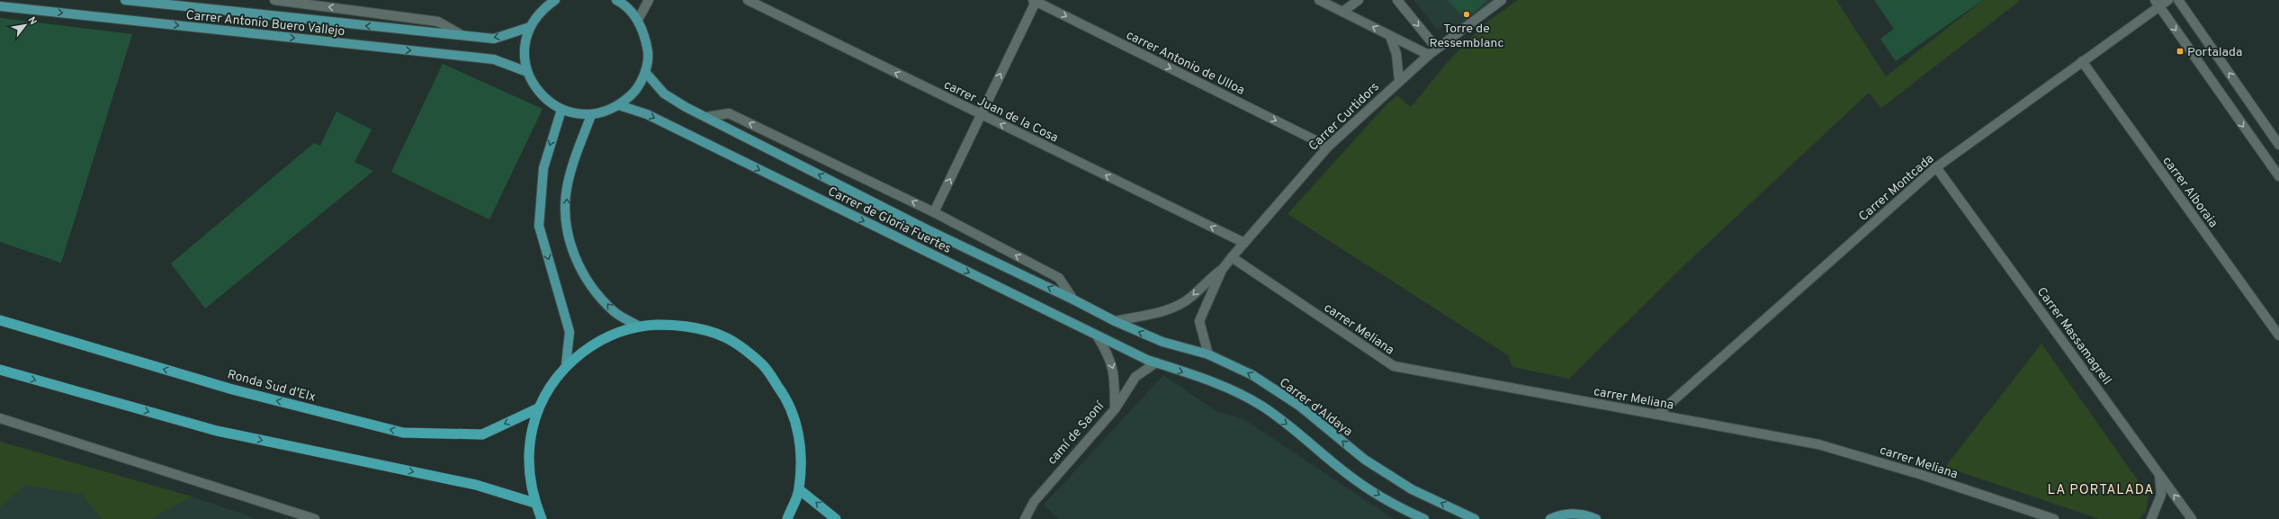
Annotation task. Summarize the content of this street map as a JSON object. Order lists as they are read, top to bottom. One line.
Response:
{"streets":{"highway":["Ronda Sud d'Elx"],"main road":["Carrer Antonio Buero Vallejo","Carrer de Gloria Fuertes","Carrer d'Aldaya"],"street":["carrer Antonio de Ulloa","carrer Juan de la Cosa","Carrer Curtidors","Carrer Montcada","carrer Alboraia","carrer Meliana","Carrer Massamagrell","camí de Saoní"]},"crossings":[["carrer Antonio de Ulloa","Carrer Curtidors"],["carrer Juan de la Cosa","Carrer Curtidors"],["Carrer Curtidors","Carrer de Gloria Fuertes"],["Carrer Curtidors","carrer Meliana"],["Carrer Curtidors","Carrer d'Aldaya"],["Carrer Montcada","carrer Alboraia"],["Carrer Montcada","carrer Meliana"],["Carrer Montcada","Carrer Massamagrell"],["Carrer de Gloria Fuertes","Carrer d'Aldaya"],["Carrer de Gloria Fuertes","camí de Saoní"]],"one_way":["carrer Antonio de Ulloa","carrer Juan de la Cosa"],"districts":["LA PORTALADA"],"places":{"other":["Torre de Ressemblanc"],"transit":["Portalada"]},"north":"top right"}
